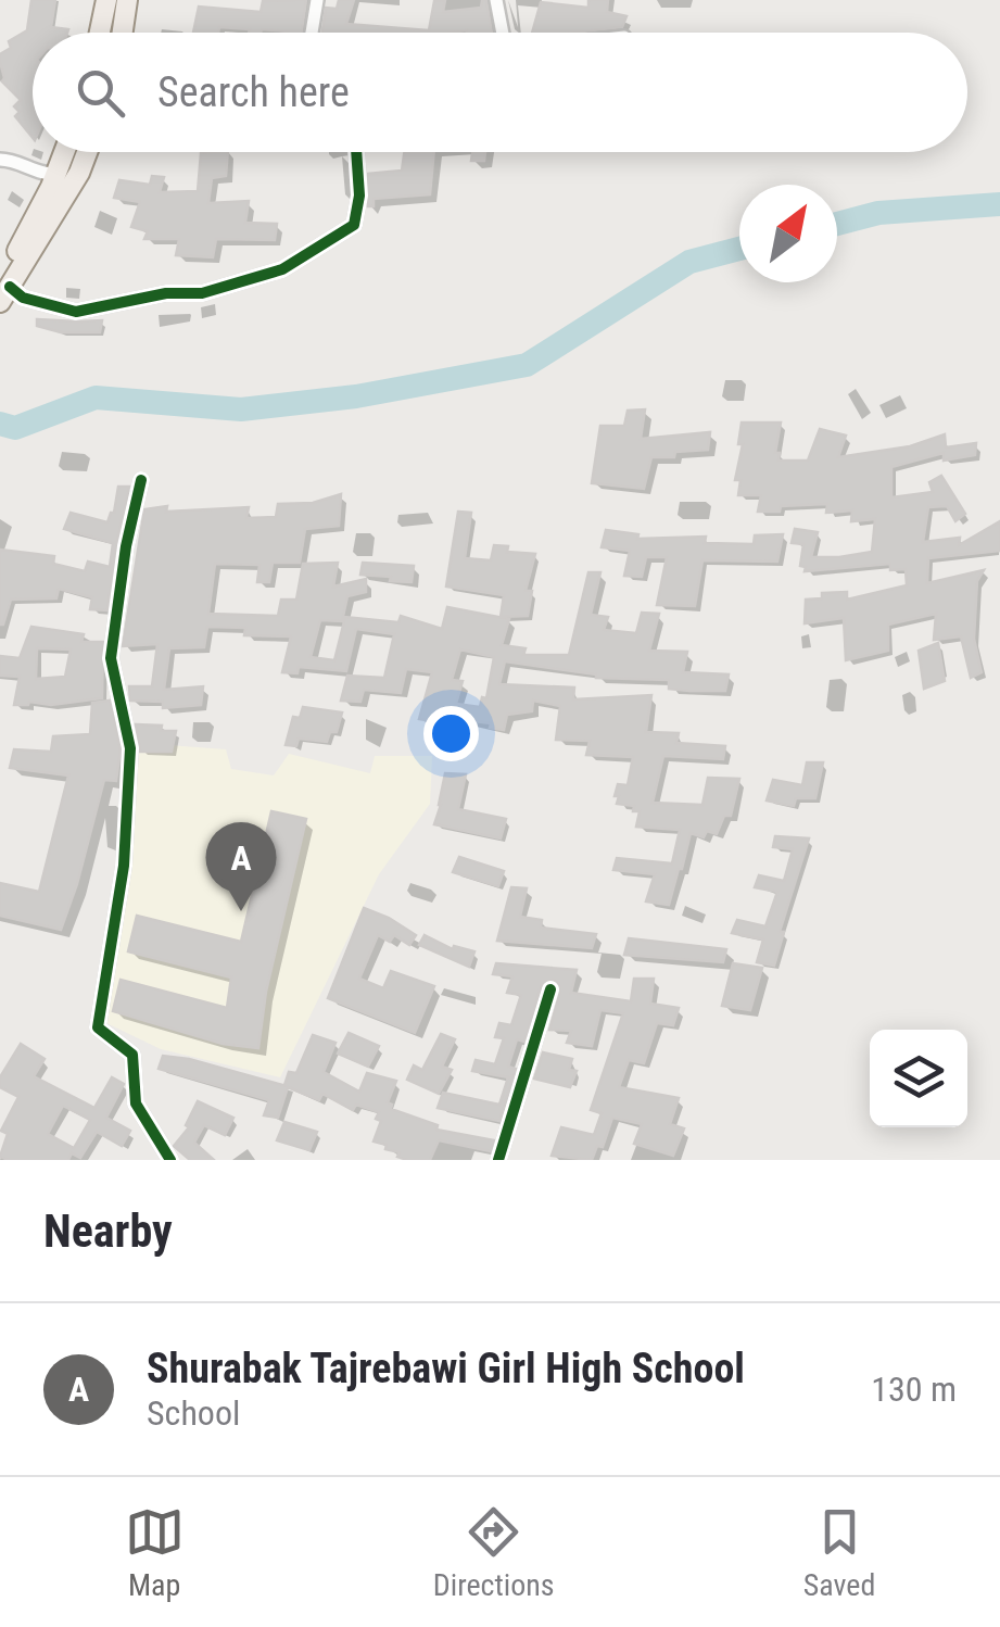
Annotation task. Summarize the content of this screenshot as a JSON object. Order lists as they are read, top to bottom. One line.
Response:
{"north":"top right","page":{"search":"Search here","pins":"A","heading":"Nearby","list":[{"mark":"A","name":"Shurabak Tajrebawi Girl High School","note":"School","value":"130 m"}],"nav":["Map","Directions","Saved"]}}
